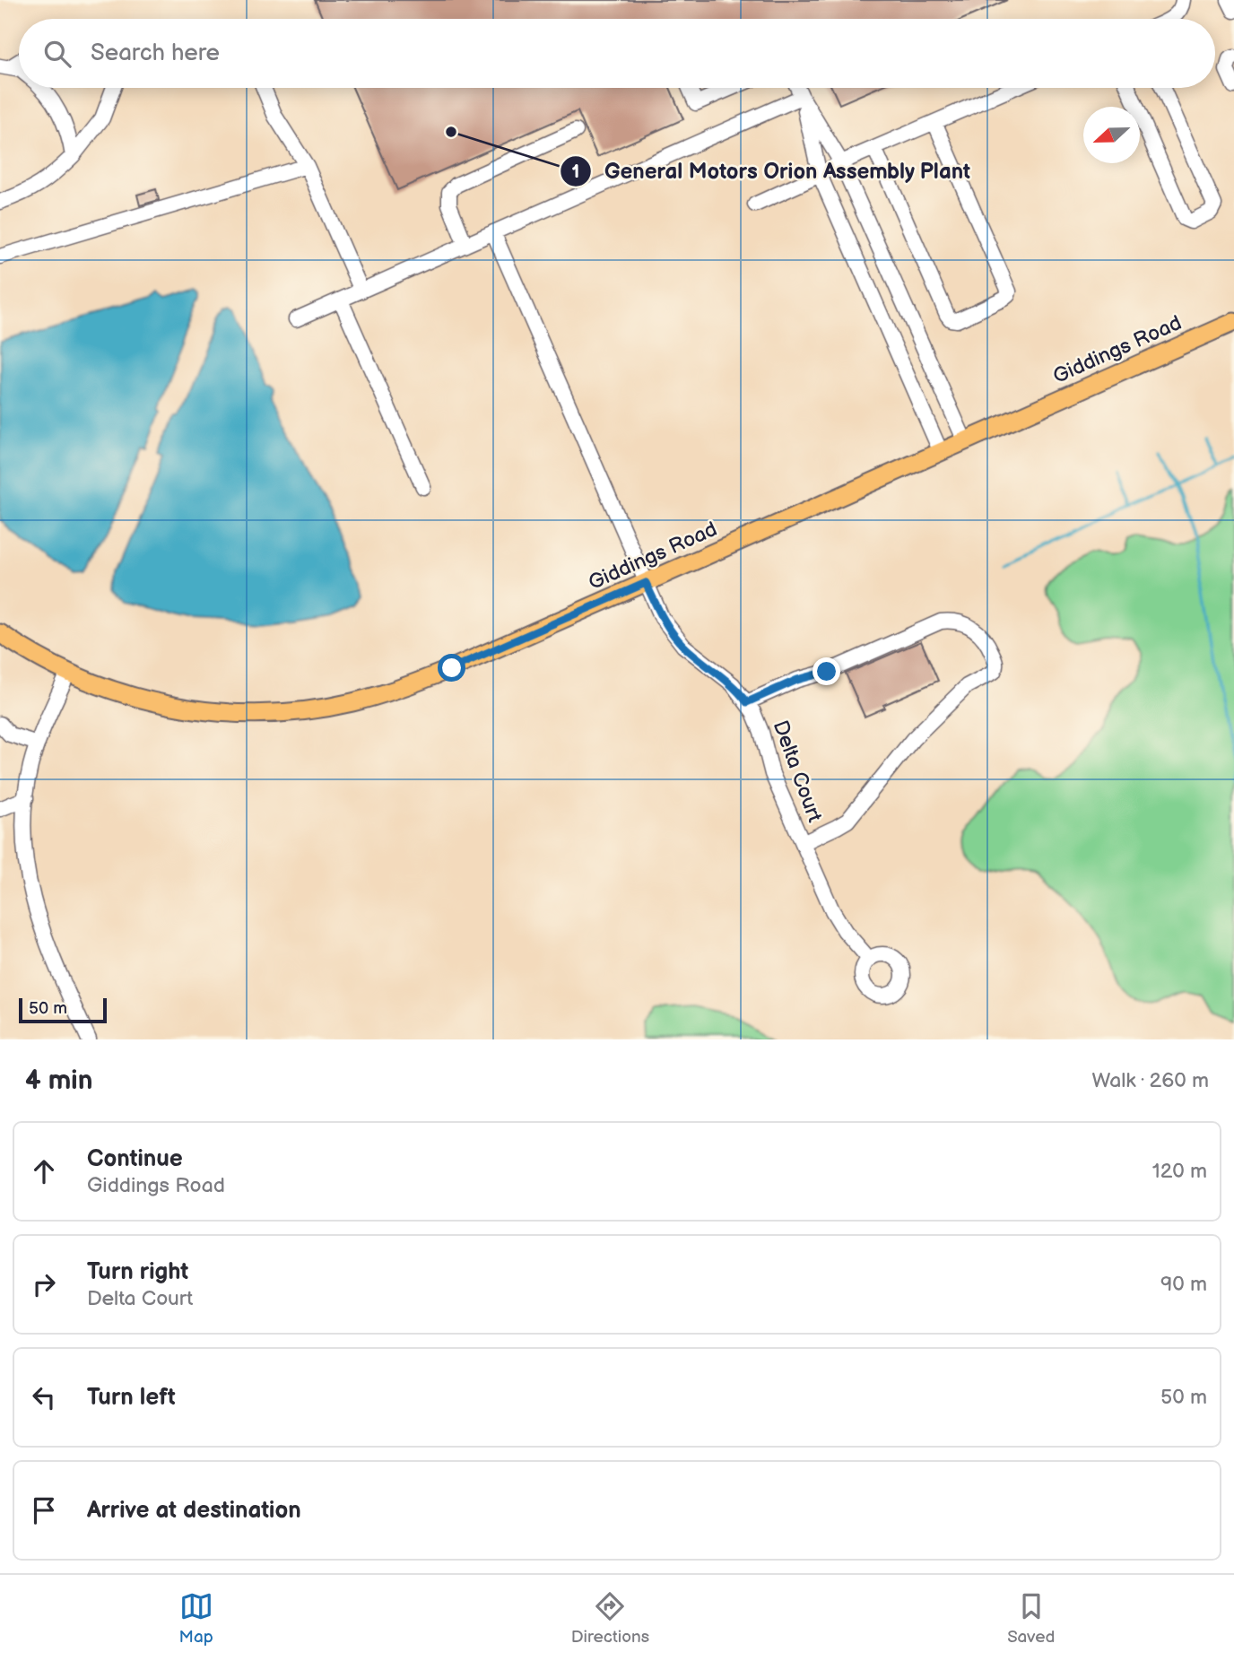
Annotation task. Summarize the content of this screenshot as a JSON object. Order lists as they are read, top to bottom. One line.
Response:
{"streets":{"main road":["Giddings Road"],"street":["Delta Court"]},"crossings":[["Giddings Road","Delta Court"]],"places":["General Motors Orion Assembly Plant"],"scale_bar":"50 m","north":"left","page":{"search":"Search here","scale":"50 m","heading":["4 min","Walk · 260 m"],"list":[["Continue","Giddings Road","120 m"],["Turn right","Delta Court","90 m"],["Turn left","50 m"],"Arrive at destination"],"nav":["Map","Directions","Saved"]}}
